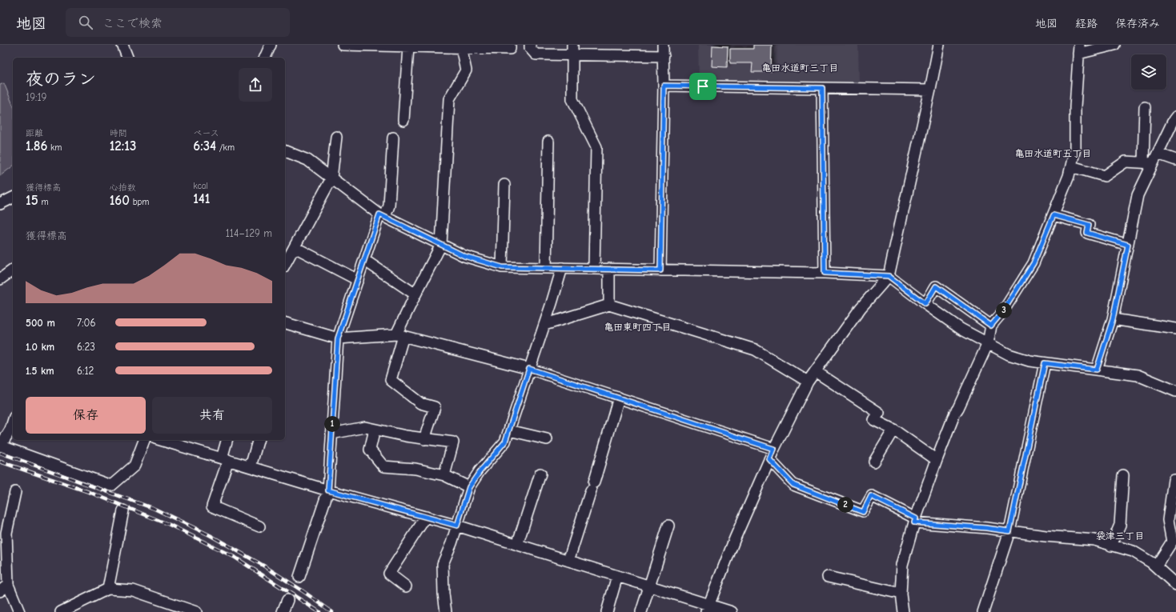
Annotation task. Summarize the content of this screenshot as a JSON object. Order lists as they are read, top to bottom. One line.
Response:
{"districts":["亀田水道町三丁目","亀田水道町五丁目","亀田東町四丁目","袋津三丁目"],"page":{"header":"地図","search":"ここで検索","nav":["地図","経路","保存済み"],"heading":["夜のラン","19:19"],"stats":[["距離","1.86 km"],["時間","12:13"],["ペース","6:34 /km"],["獲得標高","15 m"],["心拍数","160 bpm"],["kcal","141"]],"chart":["獲得標高","114–129 m"],"pins":["3","1","2"],"list":[{"name":"500 m","note":"7:06"},{"name":"1.0 km","note":"6:23"},{"name":"1.5 km","note":"6:12"}],"buttons":["保存","共有"]}}
